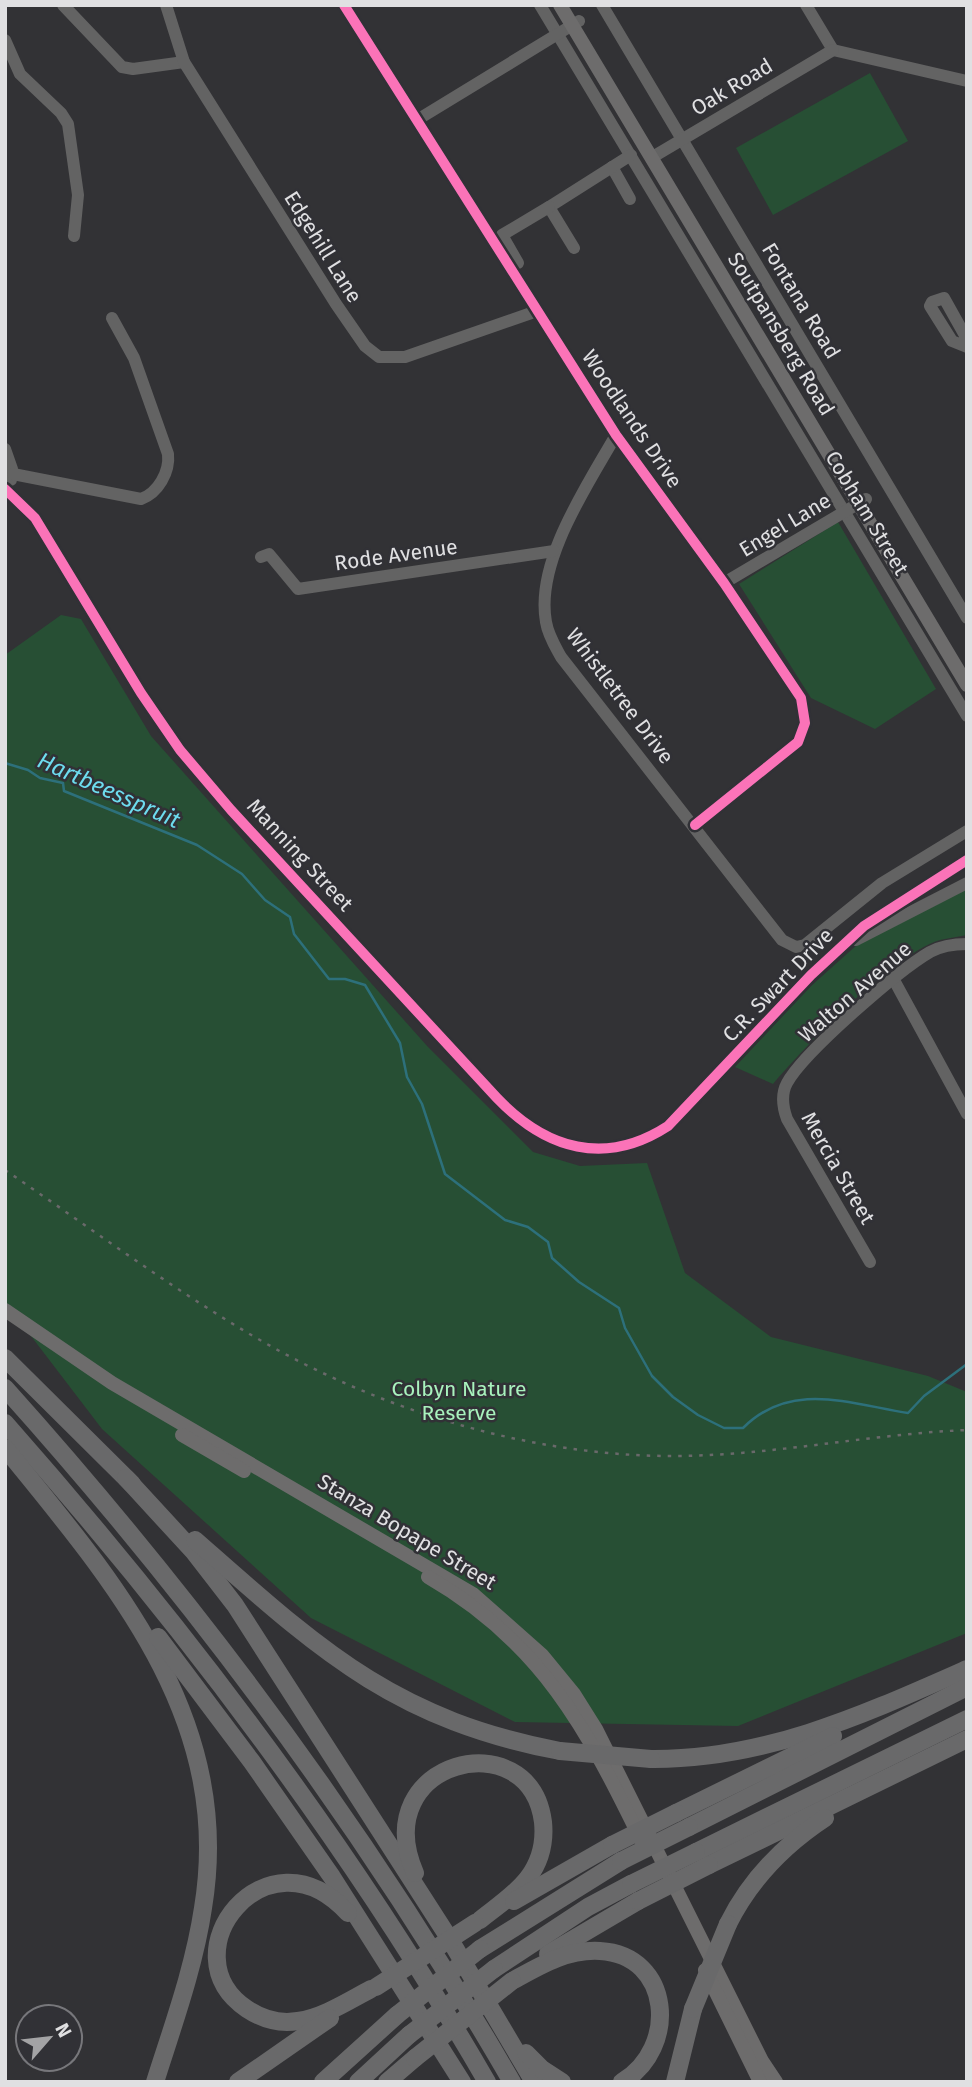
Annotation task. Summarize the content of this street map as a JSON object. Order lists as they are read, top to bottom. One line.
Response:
{"streets":{"main road":["Soutpansberg Road","Stanza Bopape Street"],"street":["Oak Road","Edgehill Lane","Fontana Road","Woodlands Drive","Cobham Street","Engel Lane","Rode Avenue","Whistletree Drive","Manning Street","C.R. Swart Drive","Walton Avenue","Mercia Street"]},"crossings":[["Oak Road","Fontana Road"],["Oak Road","Soutpansberg Road"],["Edgehill Lane","Woodlands Drive"],["Soutpansberg Road","Engel Lane"],["Woodlands Drive","Engel Lane"],["Woodlands Drive","Whistletree Drive"],["Cobham Street","Engel Lane"],["Rode Avenue","Whistletree Drive"],["Manning Street","C.R. Swart Drive"],["Walton Avenue","Mercia Street"]],"water":["Hartbeesspruit"],"parks":["Colbyn Nature Reserve"],"north":"top right"}
